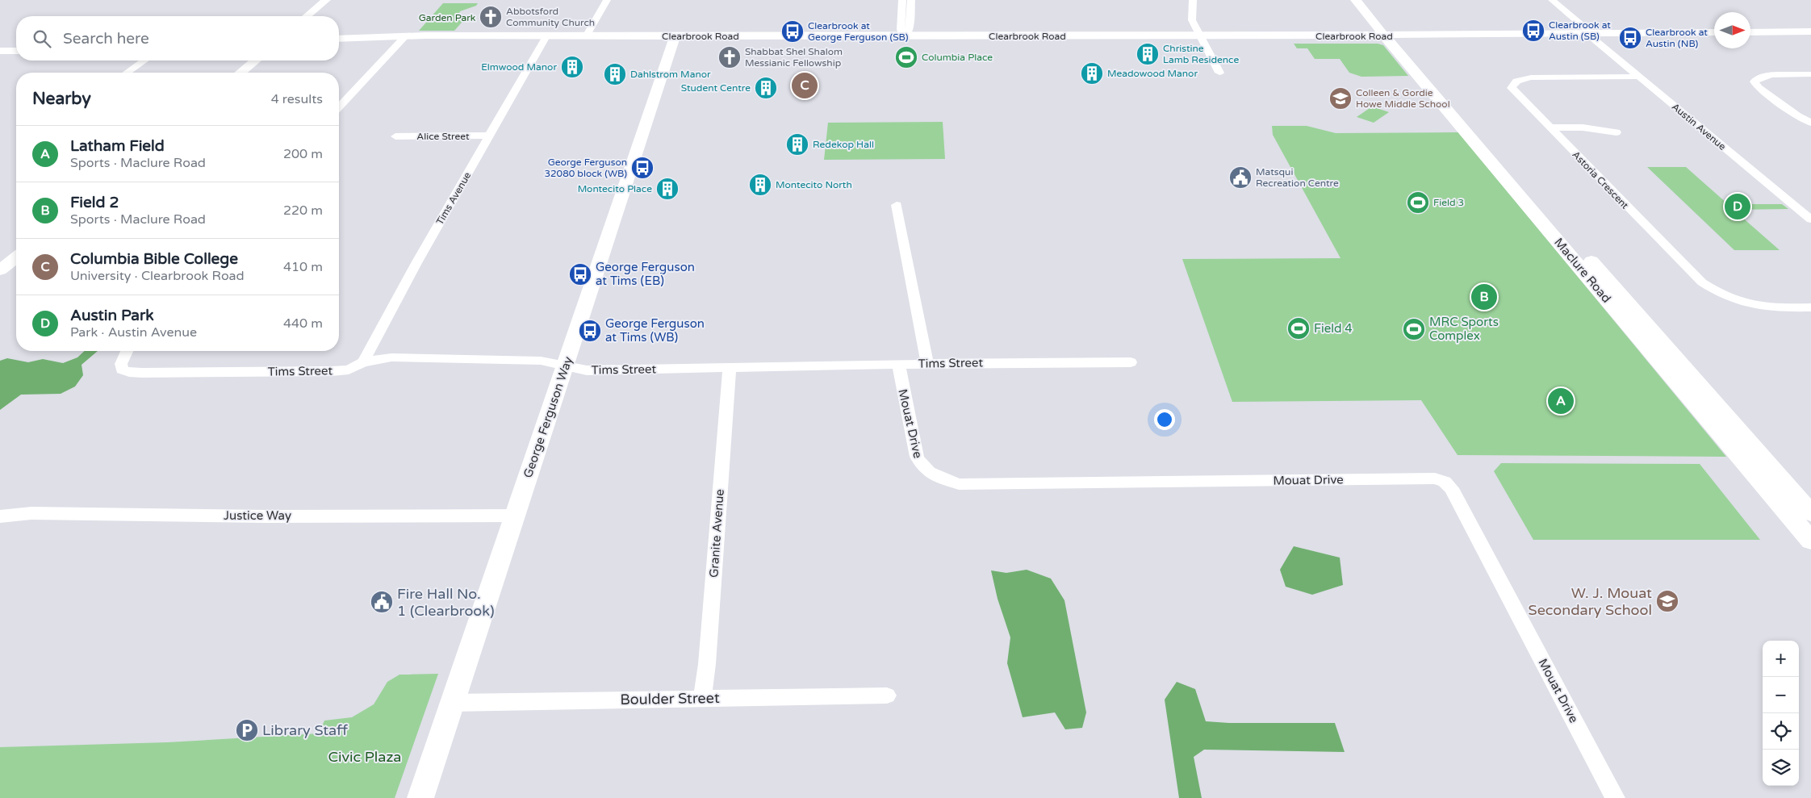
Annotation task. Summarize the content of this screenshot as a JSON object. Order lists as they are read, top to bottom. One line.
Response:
{"streets":{"main road":["Clearbrook Road","Maclure Road","George Ferguson Way"],"street":["Austin Avenue","Alice Street","Astoria Crescent","Tims Avenue","Tims Street","Mouat Drive","Justice Way","Granite Avenue","Boulder Street"]},"crossings":[["Clearbrook Road","Austin Avenue"],["Clearbrook Road","Tims Avenue"],["Clearbrook Road","Maclure Road"],["Clearbrook Road","George Ferguson Way"],["Austin Avenue","Astoria Crescent"],["Alice Street","Tims Avenue"],["Tims Avenue","Tims Street"],["Tims Street","George Ferguson Way"],["Tims Street","Mouat Drive"],["Tims Street","Granite Avenue"],["George Ferguson Way","Justice Way"],["George Ferguson Way","Boulder Street"],["Granite Avenue","Boulder Street"]],"parks":["Garden Park","Civic Plaza"],"places":{"church":["Abbotsford Community Church","Shabbat Shel Shalom Messianic Fellowship"],"bus stop":["Clearbrook at Austin (SB)","Clearbrook at George Ferguson (SB)","Clearbrook at Austin (NB)","George Ferguson 32080 block (WB)","George Ferguson at Tims (EB)","George Ferguson at Tims (WB)"],"building":["Christine Lamb Residence","Elmwood Manor","Meadowood Manor","Dahlstrom Manor","Student Centre","Redekop Hall","Montecito North","Montecito Place"],"sports":["Columbia Place","Field 3","Field 4","MRC Sports Complex"],"school or university":["Colleen & Gordie Howe Middle School","W. J. Mouat Secondary School"],"public building":["Matsqui Recreation Centre","Fire Hall No. 1 (Clearbrook)"],"parking":["Library Staff"]},"north":"right","page":{"search":"Search here","pins":["C","D","B","A"],"heading":["Nearby","4 results"],"list":[{"mark":"A","name":"Latham Field","note":"Sports · Maclure Road","value":"200 m"},{"mark":"B","name":"Field 2","note":"Sports · Maclure Road","value":"220 m"},{"mark":"C","name":"Columbia Bible College","note":"University · Clearbrook Road","value":"410 m"},{"mark":"D","name":"Austin Park","note":"Park · Austin Avenue","value":"440 m"}],"map_buttons":["+","−"]}}
